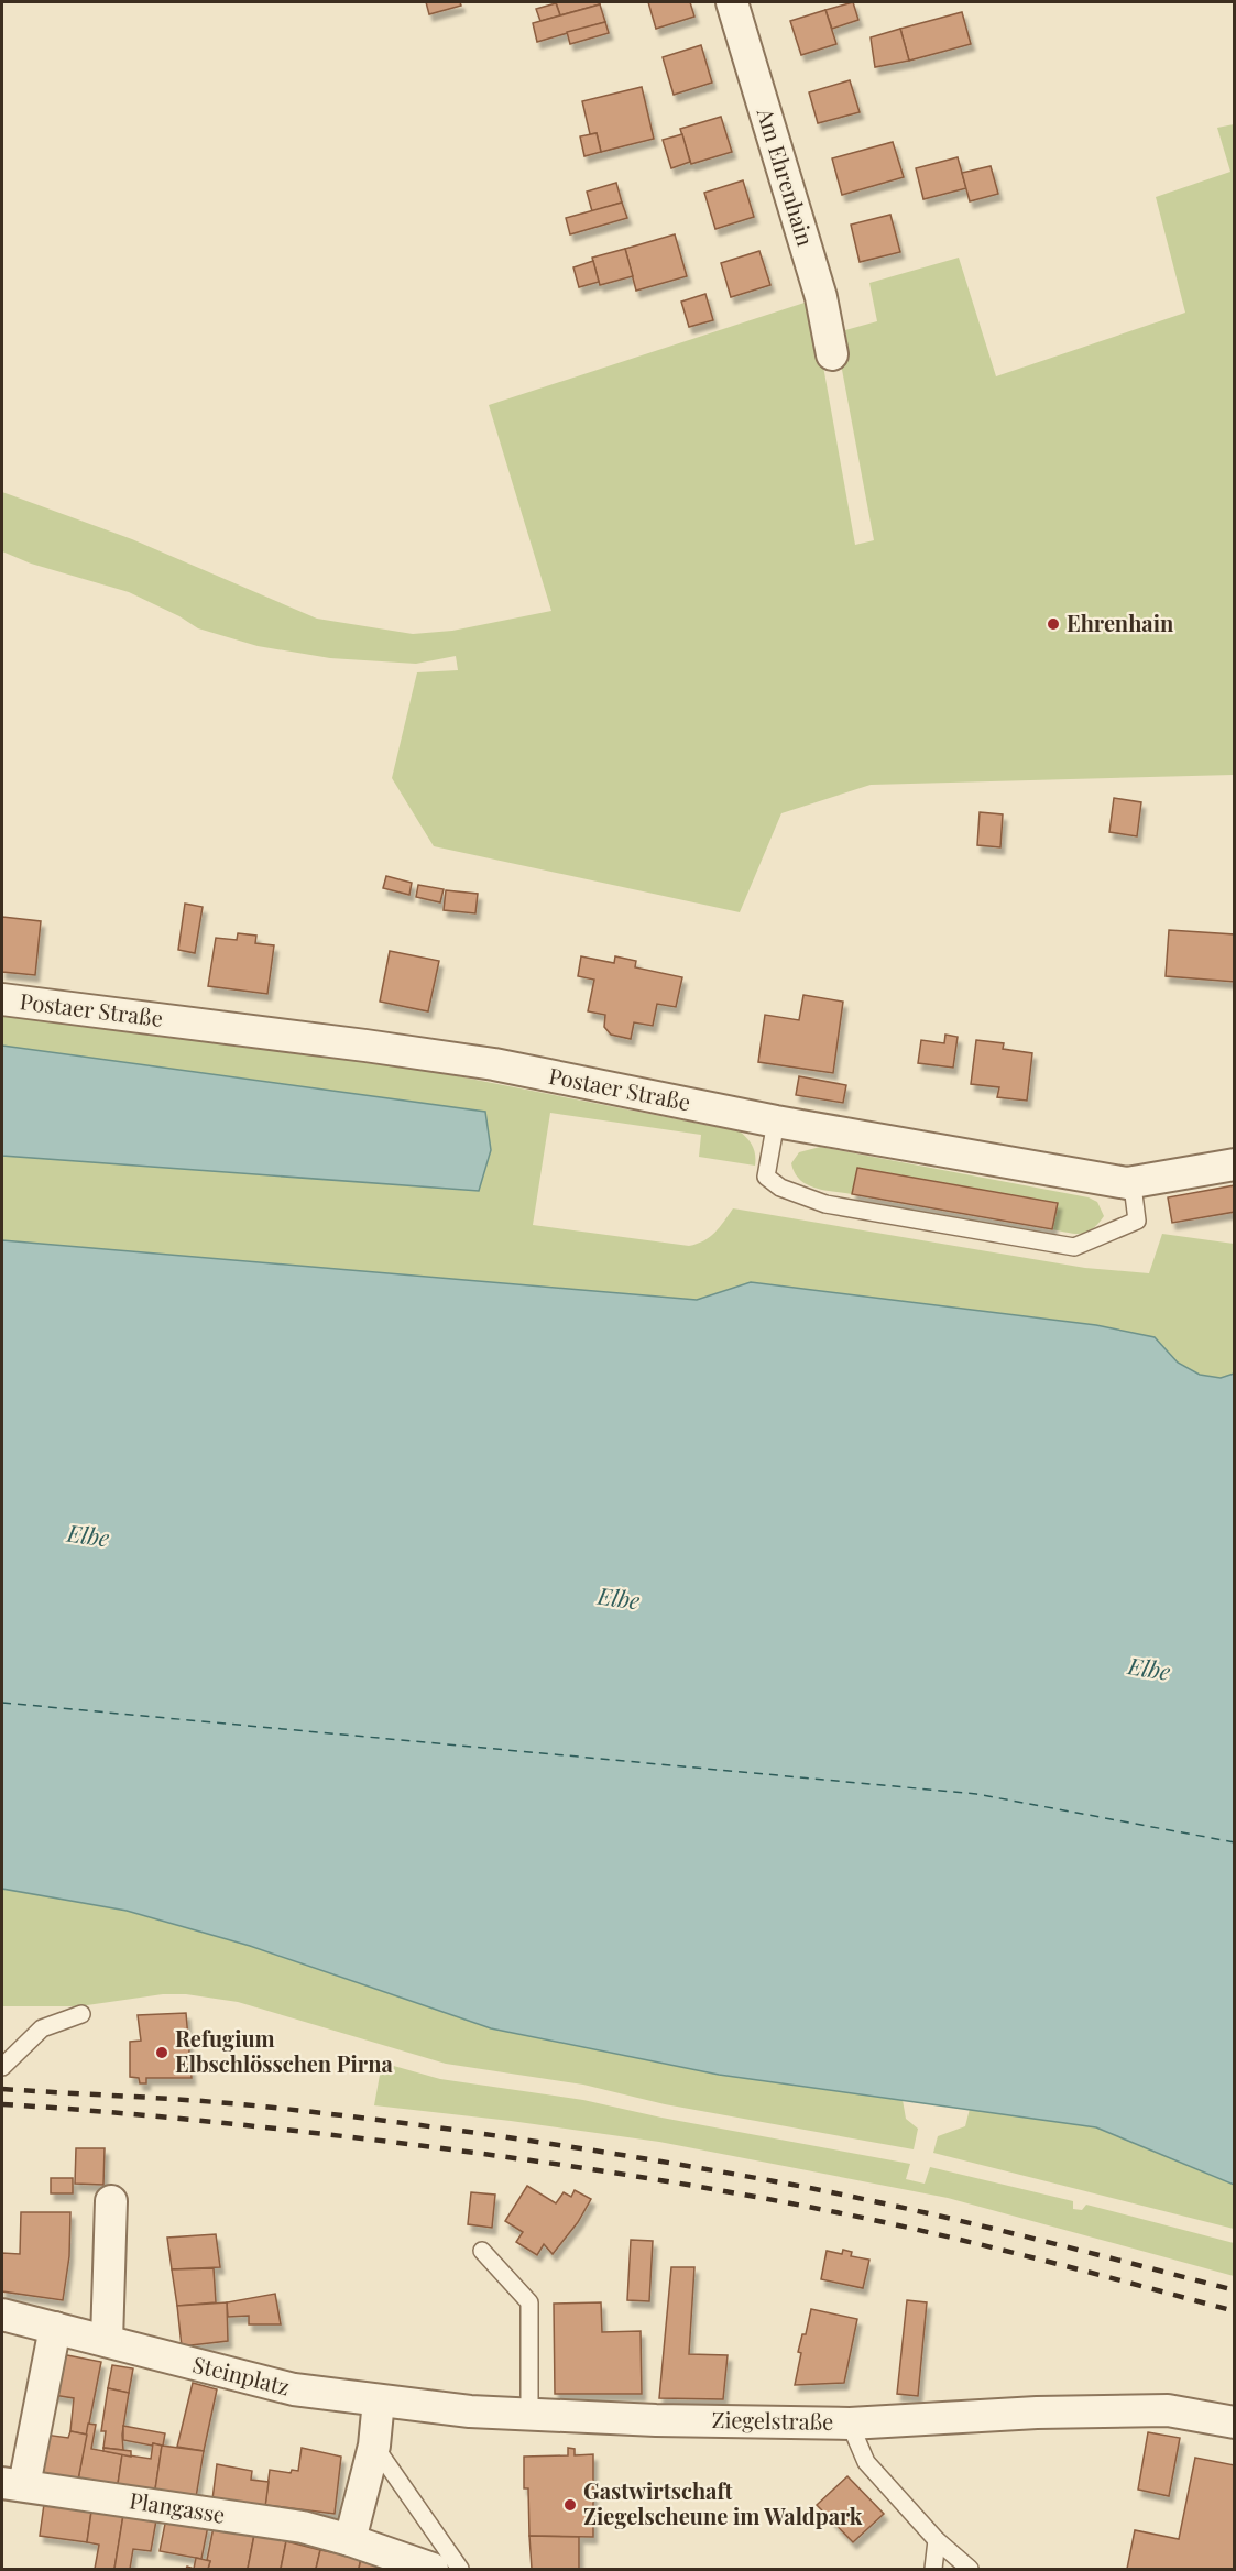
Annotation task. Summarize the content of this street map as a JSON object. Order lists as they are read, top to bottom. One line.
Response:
{"streets":{"street":["Am Ehrenhain","Postaer Straße","Steinplatz","Ziegelstraße","Plangasse"]},"crossings":[["Steinplatz","Ziegelstraße"]],"water":["Elbe"],"places":["Ehrenhain","Refugium Elbschlösschen Pirna","Gastwirtschaft Ziegelscheune im Waldpark"]}
